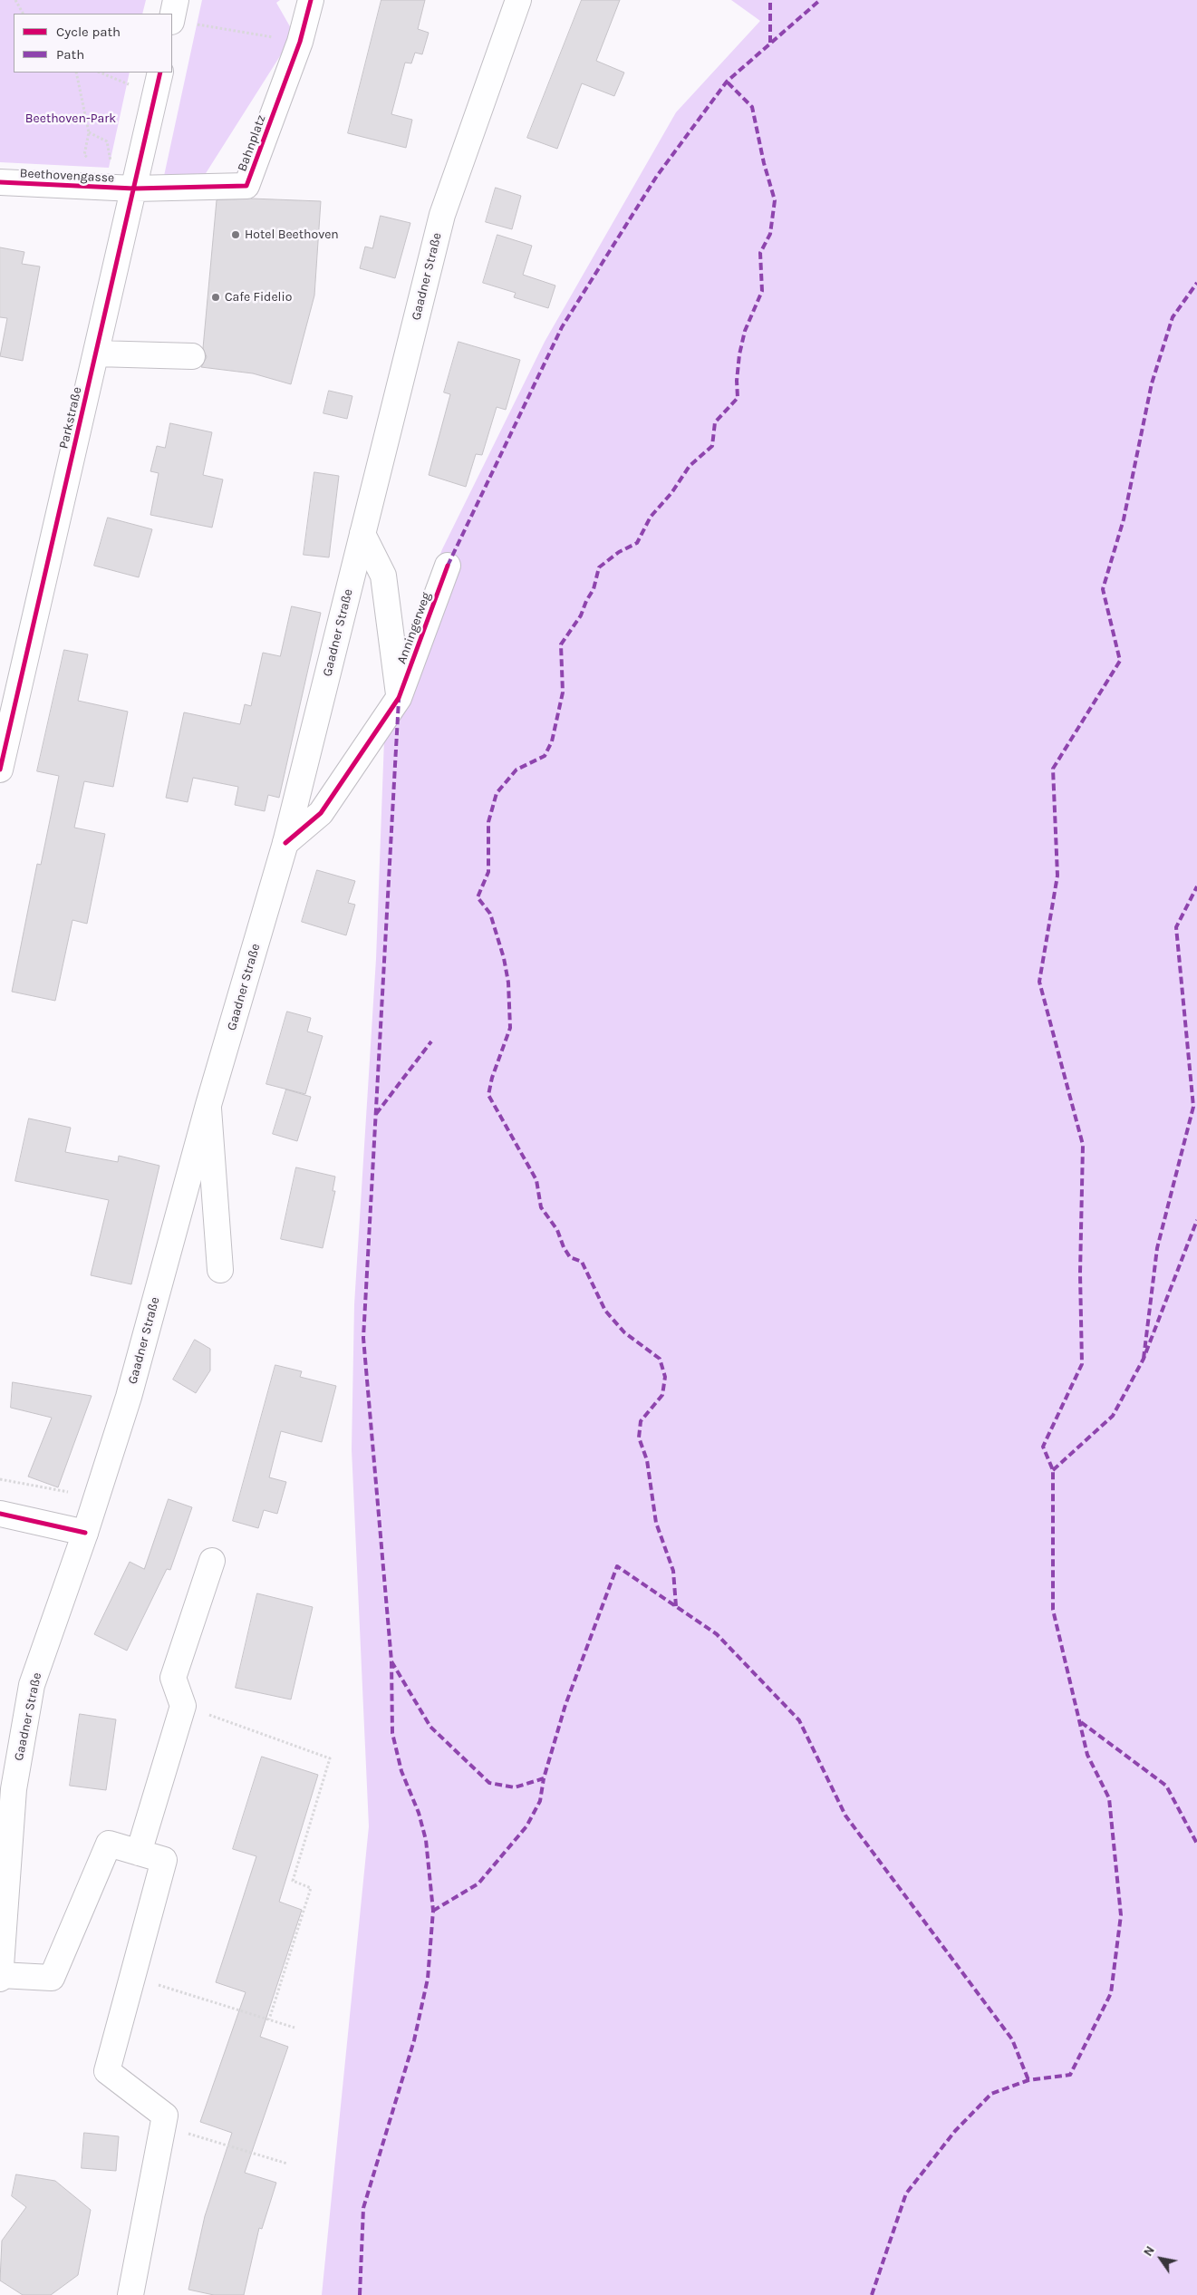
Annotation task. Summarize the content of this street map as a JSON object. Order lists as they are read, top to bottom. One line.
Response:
{"streets":{"main road":["Bahnplatz","Beethovengasse","Gaadner Straße","Parkstraße","Anningerweg"]},"crossings":[["Bahnplatz","Beethovengasse"],["Bahnplatz","Parkstraße"],["Beethovengasse","Parkstraße"],["Gaadner Straße","Anningerweg"]],"parks":["Beethoven-Park"],"places":["Hotel Beethoven","Cafe Fidelio"],"legend":["Cycle path","Path"],"north":"top left"}
